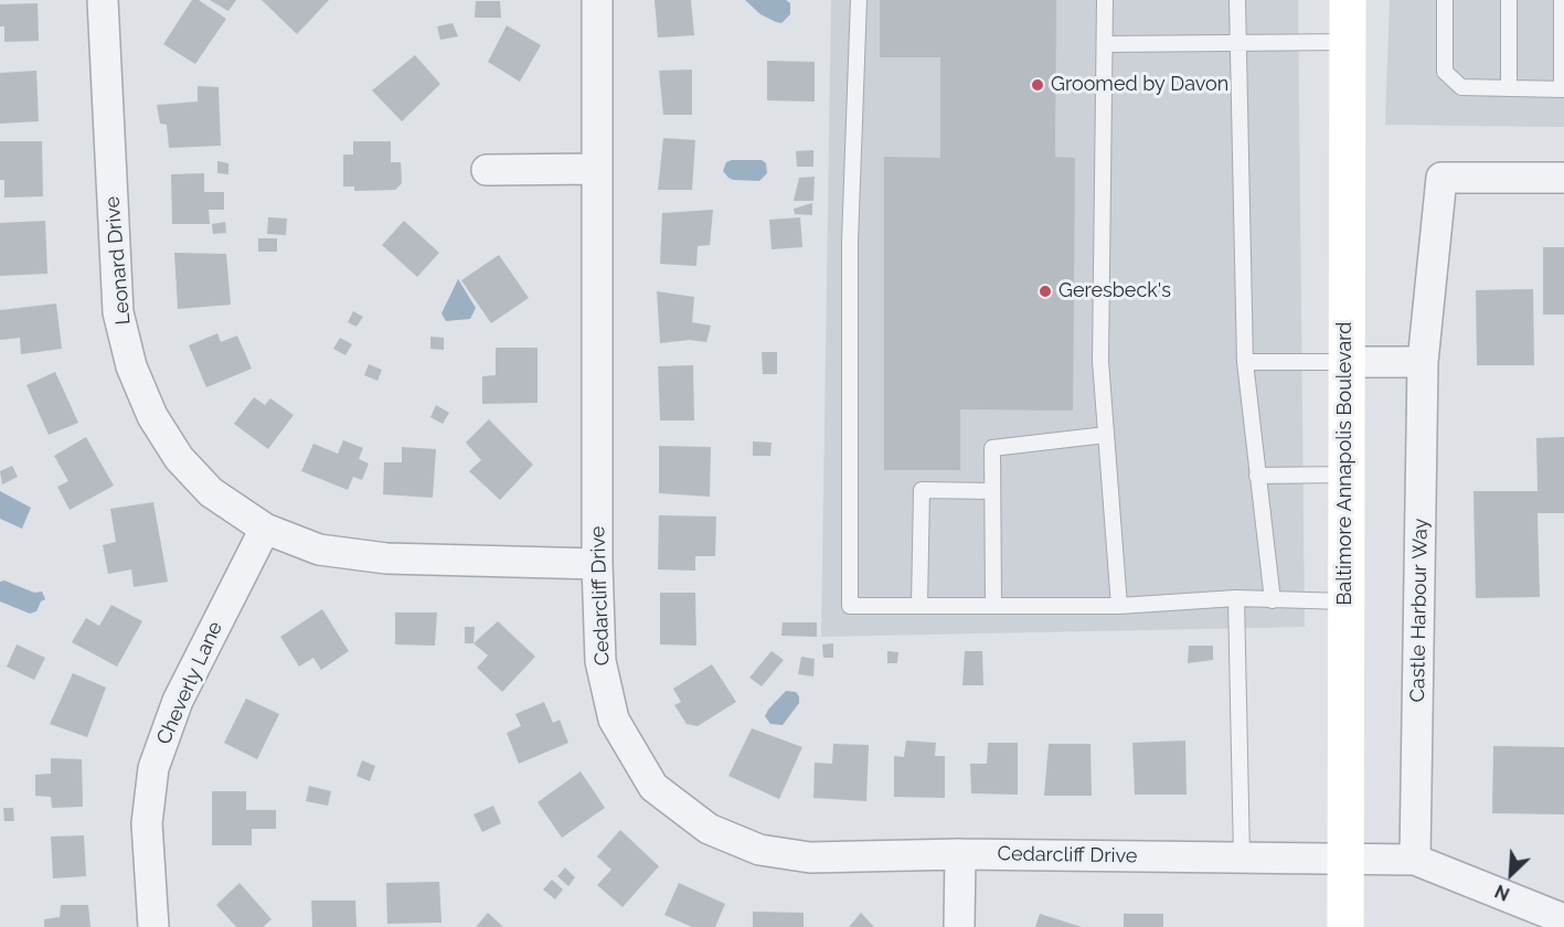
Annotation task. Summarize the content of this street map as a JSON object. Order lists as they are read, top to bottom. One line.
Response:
{"streets":{"main road":["Baltimore Annapolis Boulevard"],"street":["Leonard Drive","Cedarcliff Drive","Castle Harbour Way","Cheverly Lane"]},"crossings":[["Leonard Drive","Cedarcliff Drive"],["Leonard Drive","Cheverly Lane"],["Baltimore Annapolis Boulevard","Cedarcliff Drive"]],"places":["Groomed by Davon","Geresbeck's"],"north":"bottom left"}
